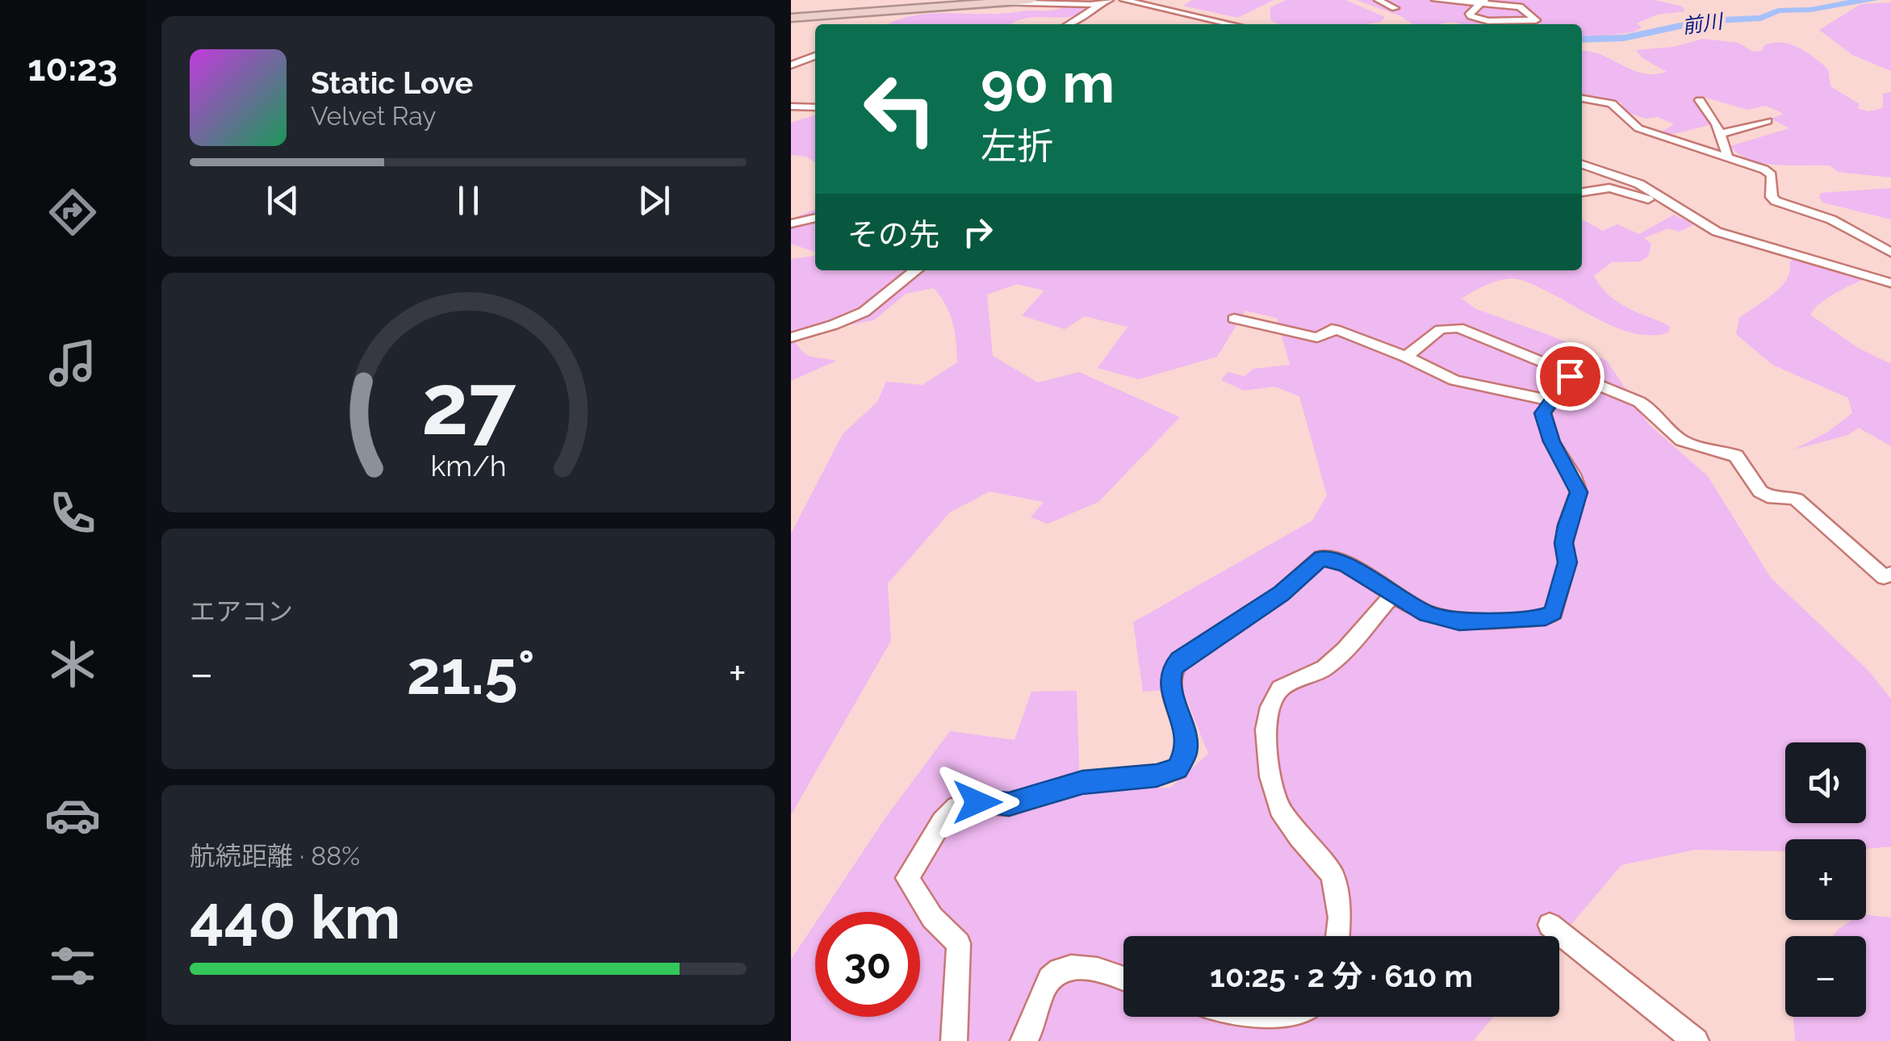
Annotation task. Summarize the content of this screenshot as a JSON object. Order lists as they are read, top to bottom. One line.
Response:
{"water":["前川"],"page":{"tabs":"10:23","turn":["90 m","左折"],"song":["Static Love","Velvet Ray"],"then":"その先","tile":["エアコン",["航続距離 · 88%","440 km"]],"heat":["−","21.5°","+"],"map_buttons":["+","−"],"limit":"30","trip":"10:25 · 2 分 · 610 m","gauge":["27","km/h"]}}
